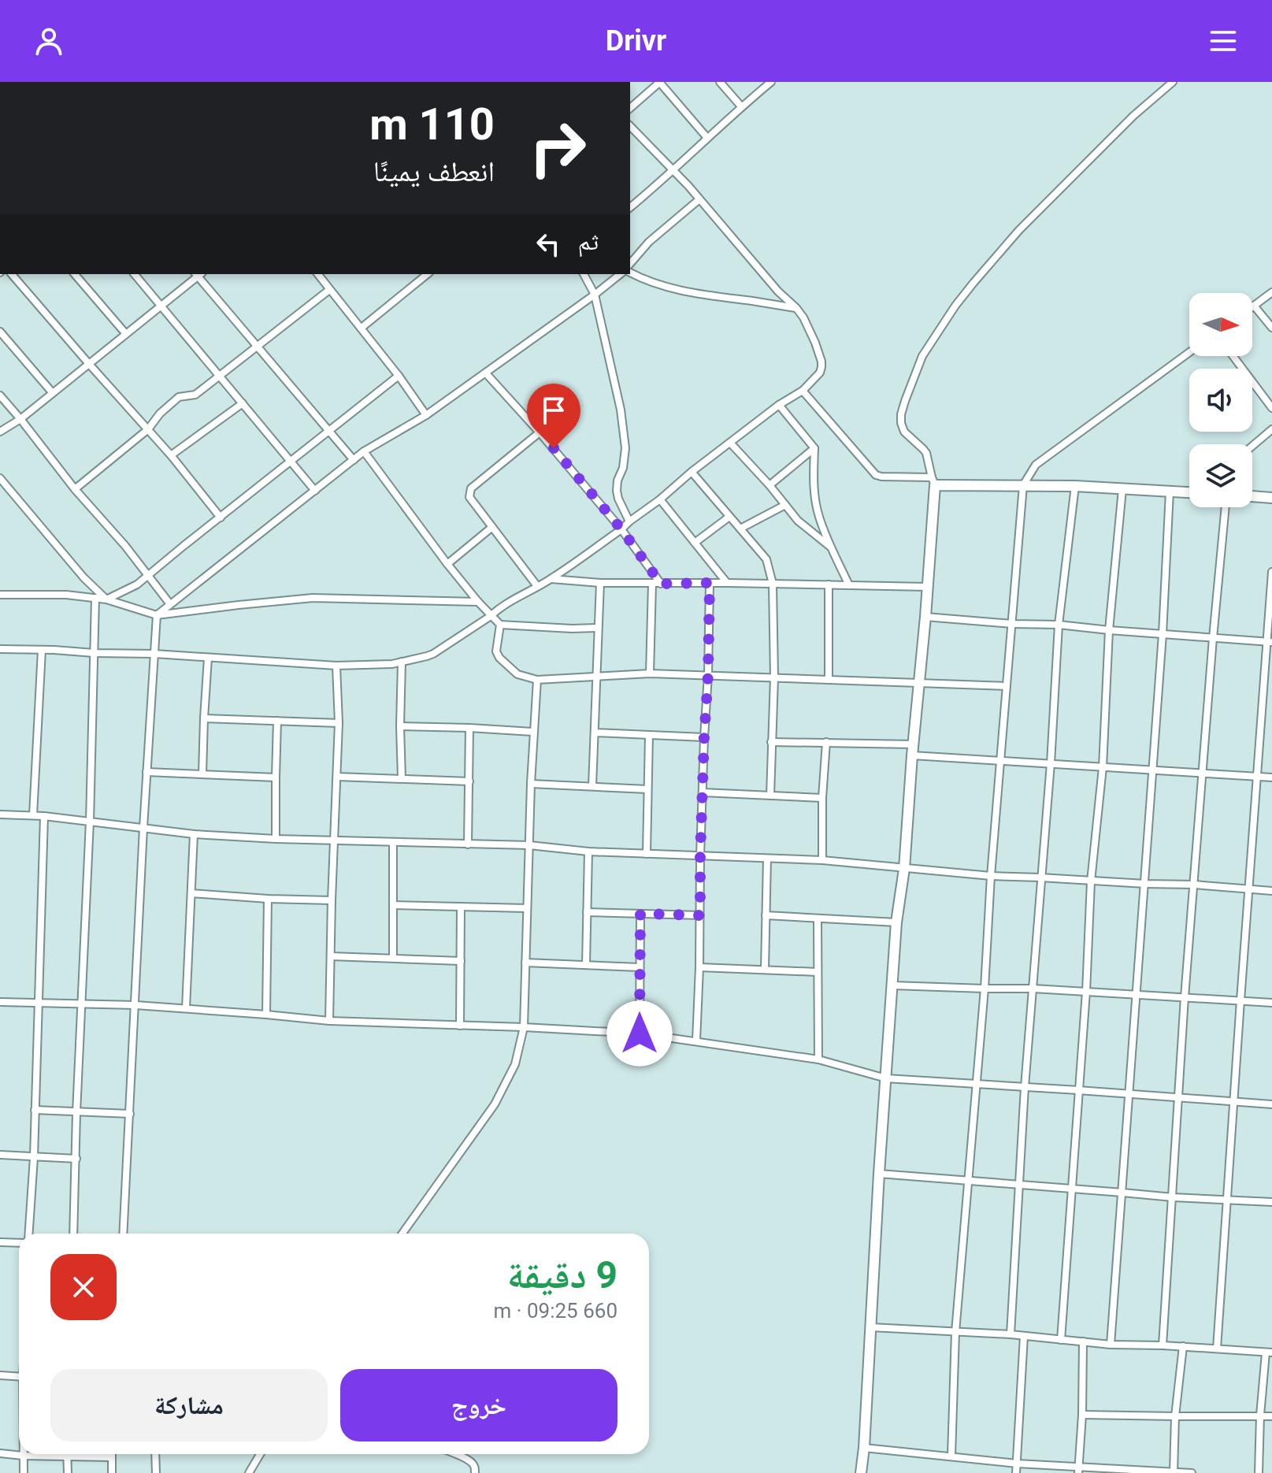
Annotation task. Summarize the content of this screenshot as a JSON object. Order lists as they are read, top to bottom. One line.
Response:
{"north":"right","page":{"header":"Drivr","turn":["110 m","انعطف يمينًا"],"then":"ثم","heading":["9 دقيقة","660 m · 09:25"],"buttons":["خروج","مشاركة"]}}
